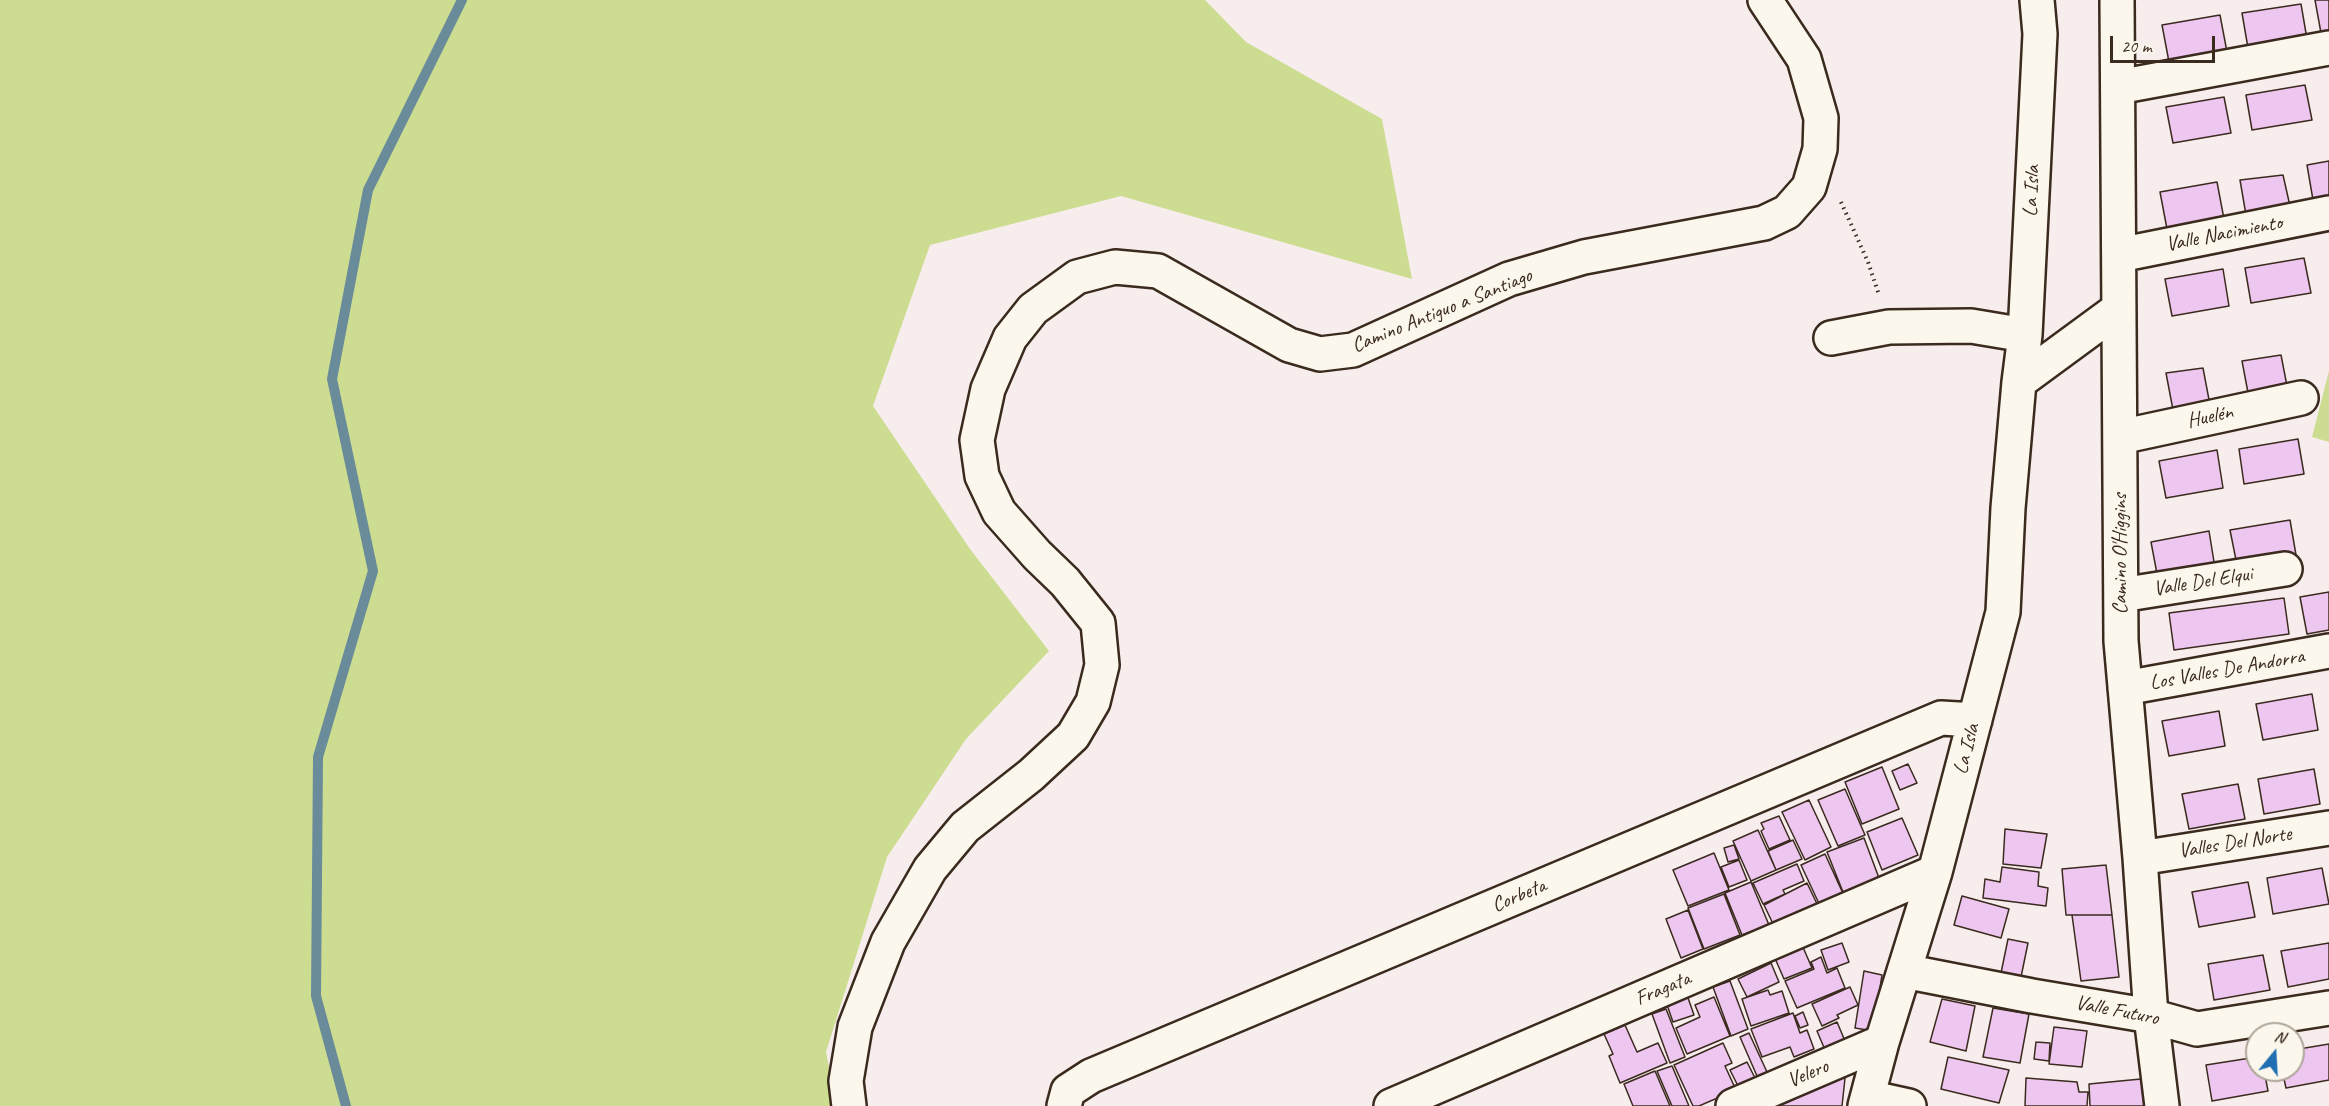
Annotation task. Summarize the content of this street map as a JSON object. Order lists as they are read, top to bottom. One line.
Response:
{"streets":{"street":["La Isla","Valle Nacimiento","Camino Antiguo a Santiago","Huelén","Camino O'Higgins","Valle Del Elqui","Los Valles De Andorra","Valles Del Norte","Corbeta","Fragata","Valle Futuro","Velero"]},"crossings":[["La Isla","Corbeta"],["La Isla","Fragata"],["La Isla","Valle Futuro"],["La Isla","Velero"],["Valle Nacimiento","Camino O'Higgins"],["Huelén","Camino O'Higgins"],["Camino O'Higgins","Valle Del Elqui"],["Camino O'Higgins","Los Valles De Andorra"],["Camino O'Higgins","Valles Del Norte"],["Camino O'Higgins","Valle Futuro"]],"scale_bar":"20 m","north":"top"}
